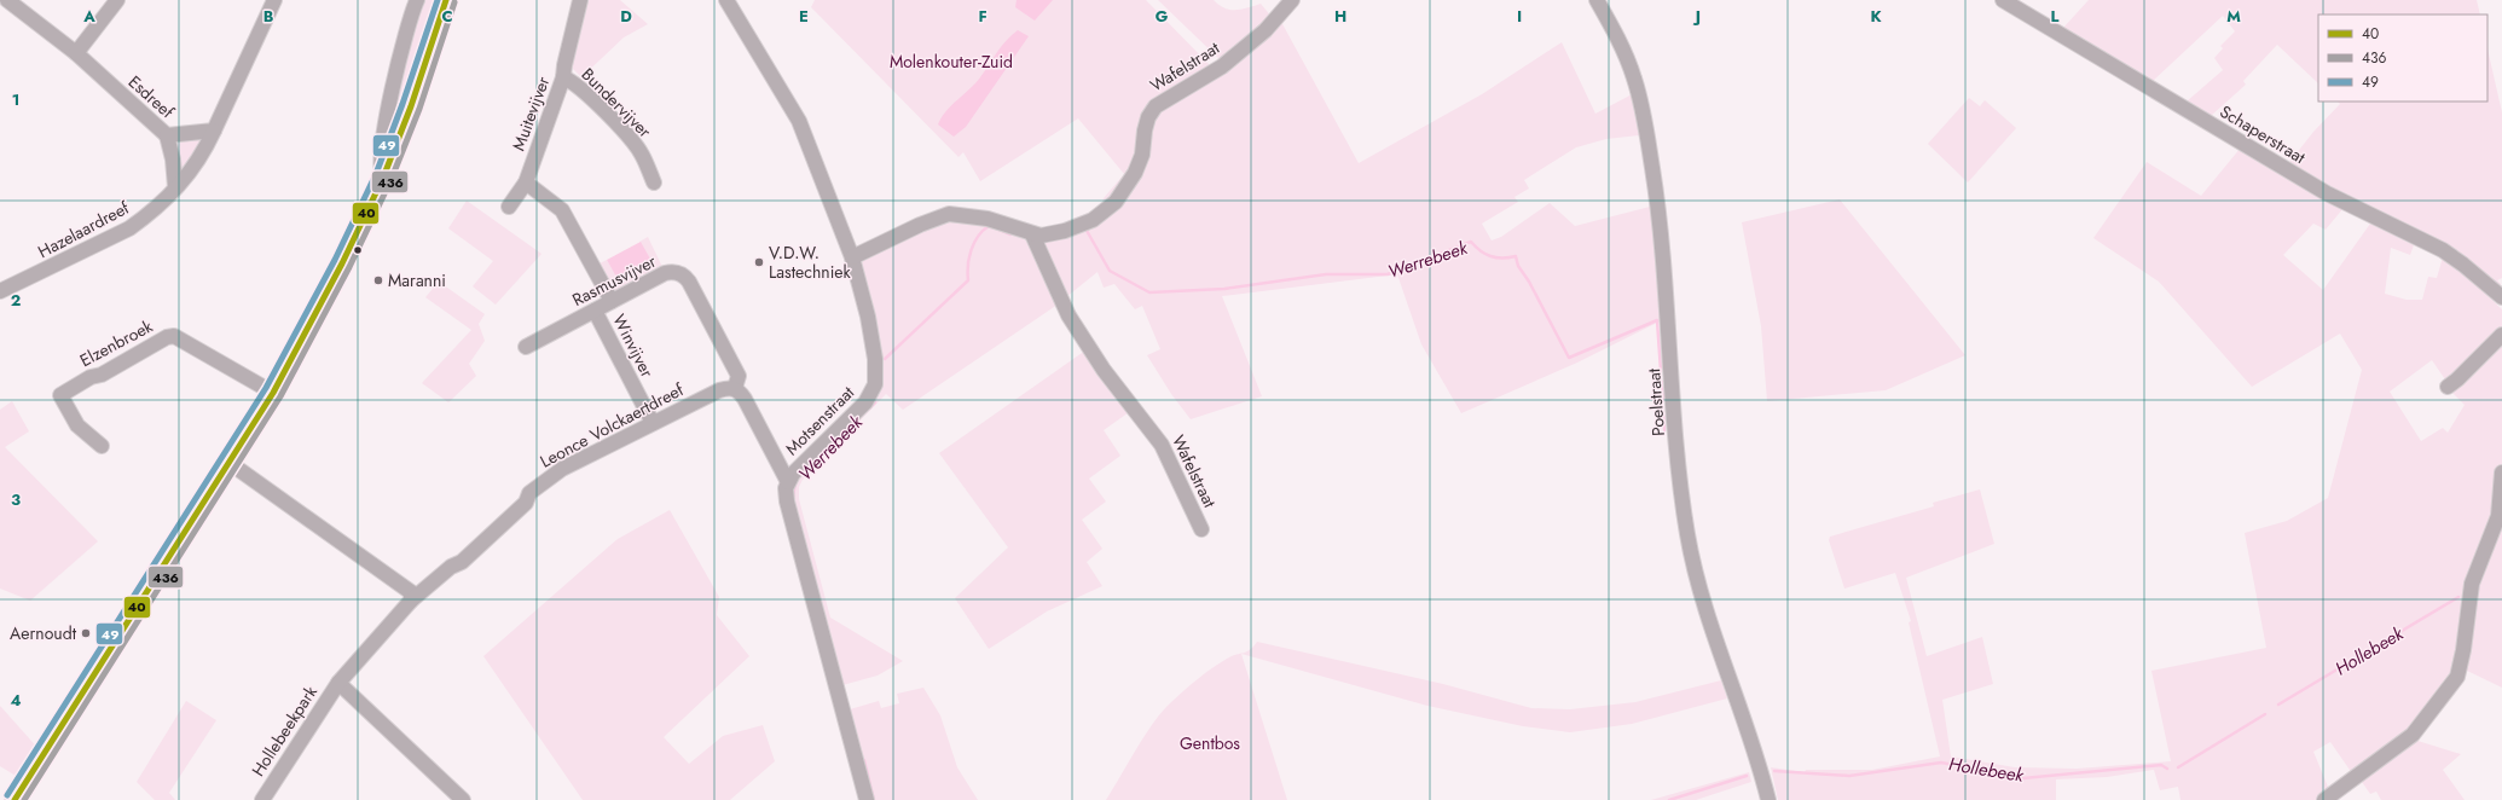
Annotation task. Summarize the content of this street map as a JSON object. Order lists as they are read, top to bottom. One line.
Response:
{"streets":{"street":["Wafelstraat","Esdreef","Bundervijver","Muitevijver","Schaperstraat","Hazelaardreef","Rasmusvijver","Elzenbroek","Winvijver","Poelstraat","Motsenstraat","Leonce Volckaertdreef","Hollebeekpark"]},"crossings":[["Wafelstraat","Motsenstraat"],["Esdreef","Hazelaardreef"],["Bundervijver","Muitevijver"],["Rasmusvijver","Winvijver"],["Rasmusvijver","Leonce Volckaertdreef"],["Winvijver","Leonce Volckaertdreef"],["Leonce Volckaertdreef","Hollebeekpark"]],"water":["Werrebeek","Hollebeek"],"parks":["Molenkouter-Zuid","Gentbos"],"places":["V.D.W. Lastechniek","Maranni","Aernoudt"],"lines":["transit line 40","transit line 49","transit line 436"],"legend":["40","436","49"],"grid":{"columns":["A","B","C","D","E","F","G","H","I","J","K","L","M"],"rows":["1","2","3","4"]}}
